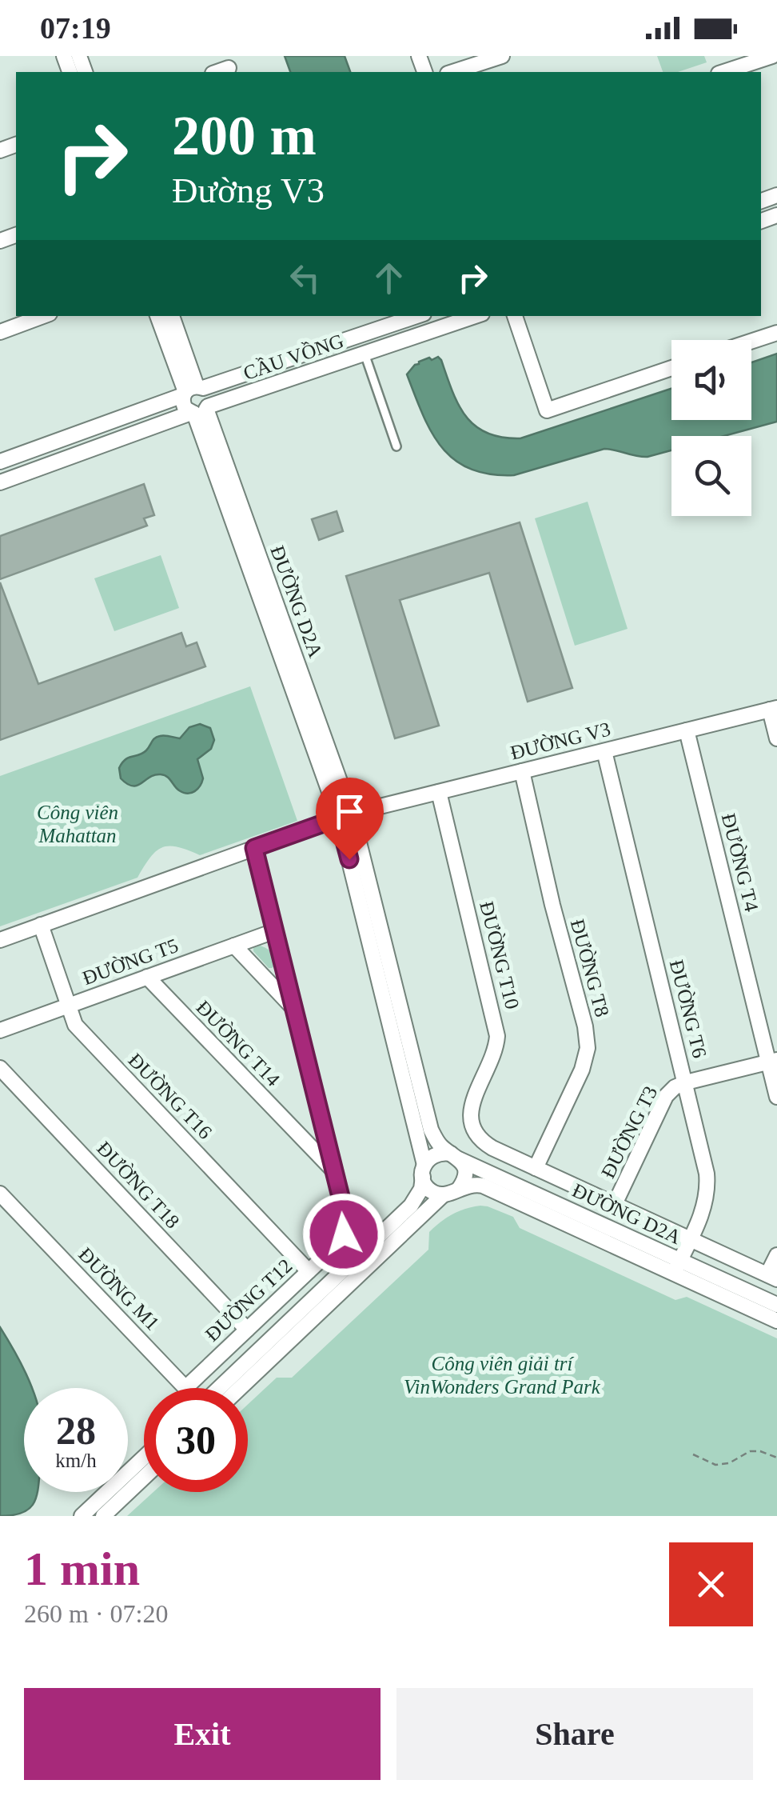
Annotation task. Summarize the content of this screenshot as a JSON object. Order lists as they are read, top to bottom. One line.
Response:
{"streets":{"street":["CẦU VỒNG","ĐƯỜNG D2A","ĐƯỜNG V3","ĐƯỜNG T4","ĐƯỜNG T10","ĐƯỜNG T5","ĐƯỜNG T8","ĐƯỜNG T6","ĐƯỜNG T14","ĐƯỜNG T16","ĐƯỜNG T3","ĐƯỜNG T18","ĐƯỜNG M1","ĐƯỜNG T12"]},"crossings":[["CẦU VỒNG","ĐƯỜNG D2A"],["ĐƯỜNG D2A","ĐƯỜNG V3"],["ĐƯỜNG D2A","ĐƯỜNG T6"],["ĐƯỜNG V3","ĐƯỜNG T4"],["ĐƯỜNG V3","ĐƯỜNG T10"],["ĐƯỜNG V3","ĐƯỜNG T8"],["ĐƯỜNG V3","ĐƯỜNG T6"],["ĐƯỜNG V3","ĐƯỜNG T16"],["ĐƯỜNG V3","ĐƯỜNG T12"],["ĐƯỜNG T4","ĐƯỜNG T3"],["ĐƯỜNG T10","ĐƯỜNG T8"],["ĐƯỜNG T5","ĐƯỜNG T14"],["ĐƯỜNG T5","ĐƯỜNG T16"],["ĐƯỜNG T5","ĐƯỜNG T12"],["ĐƯỜNG T6","ĐƯỜNG T3"],["ĐƯỜNG T14","ĐƯỜNG T12"],["ĐƯỜNG T16","ĐƯỜNG T12"],["ĐƯỜNG T18","ĐƯỜNG T12"],["ĐƯỜNG M1","ĐƯỜNG T12"]],"parks":["Công viên Mahattan","Công viên giải trí VinWonders Grand Park"],"page":{"status":"07:19","turn":["200 m","Đường V3"],"speed":"28 km/h","limit":"30","heading":["1 min","260 m · 07:20"],"buttons":["Exit","Share"]}}
